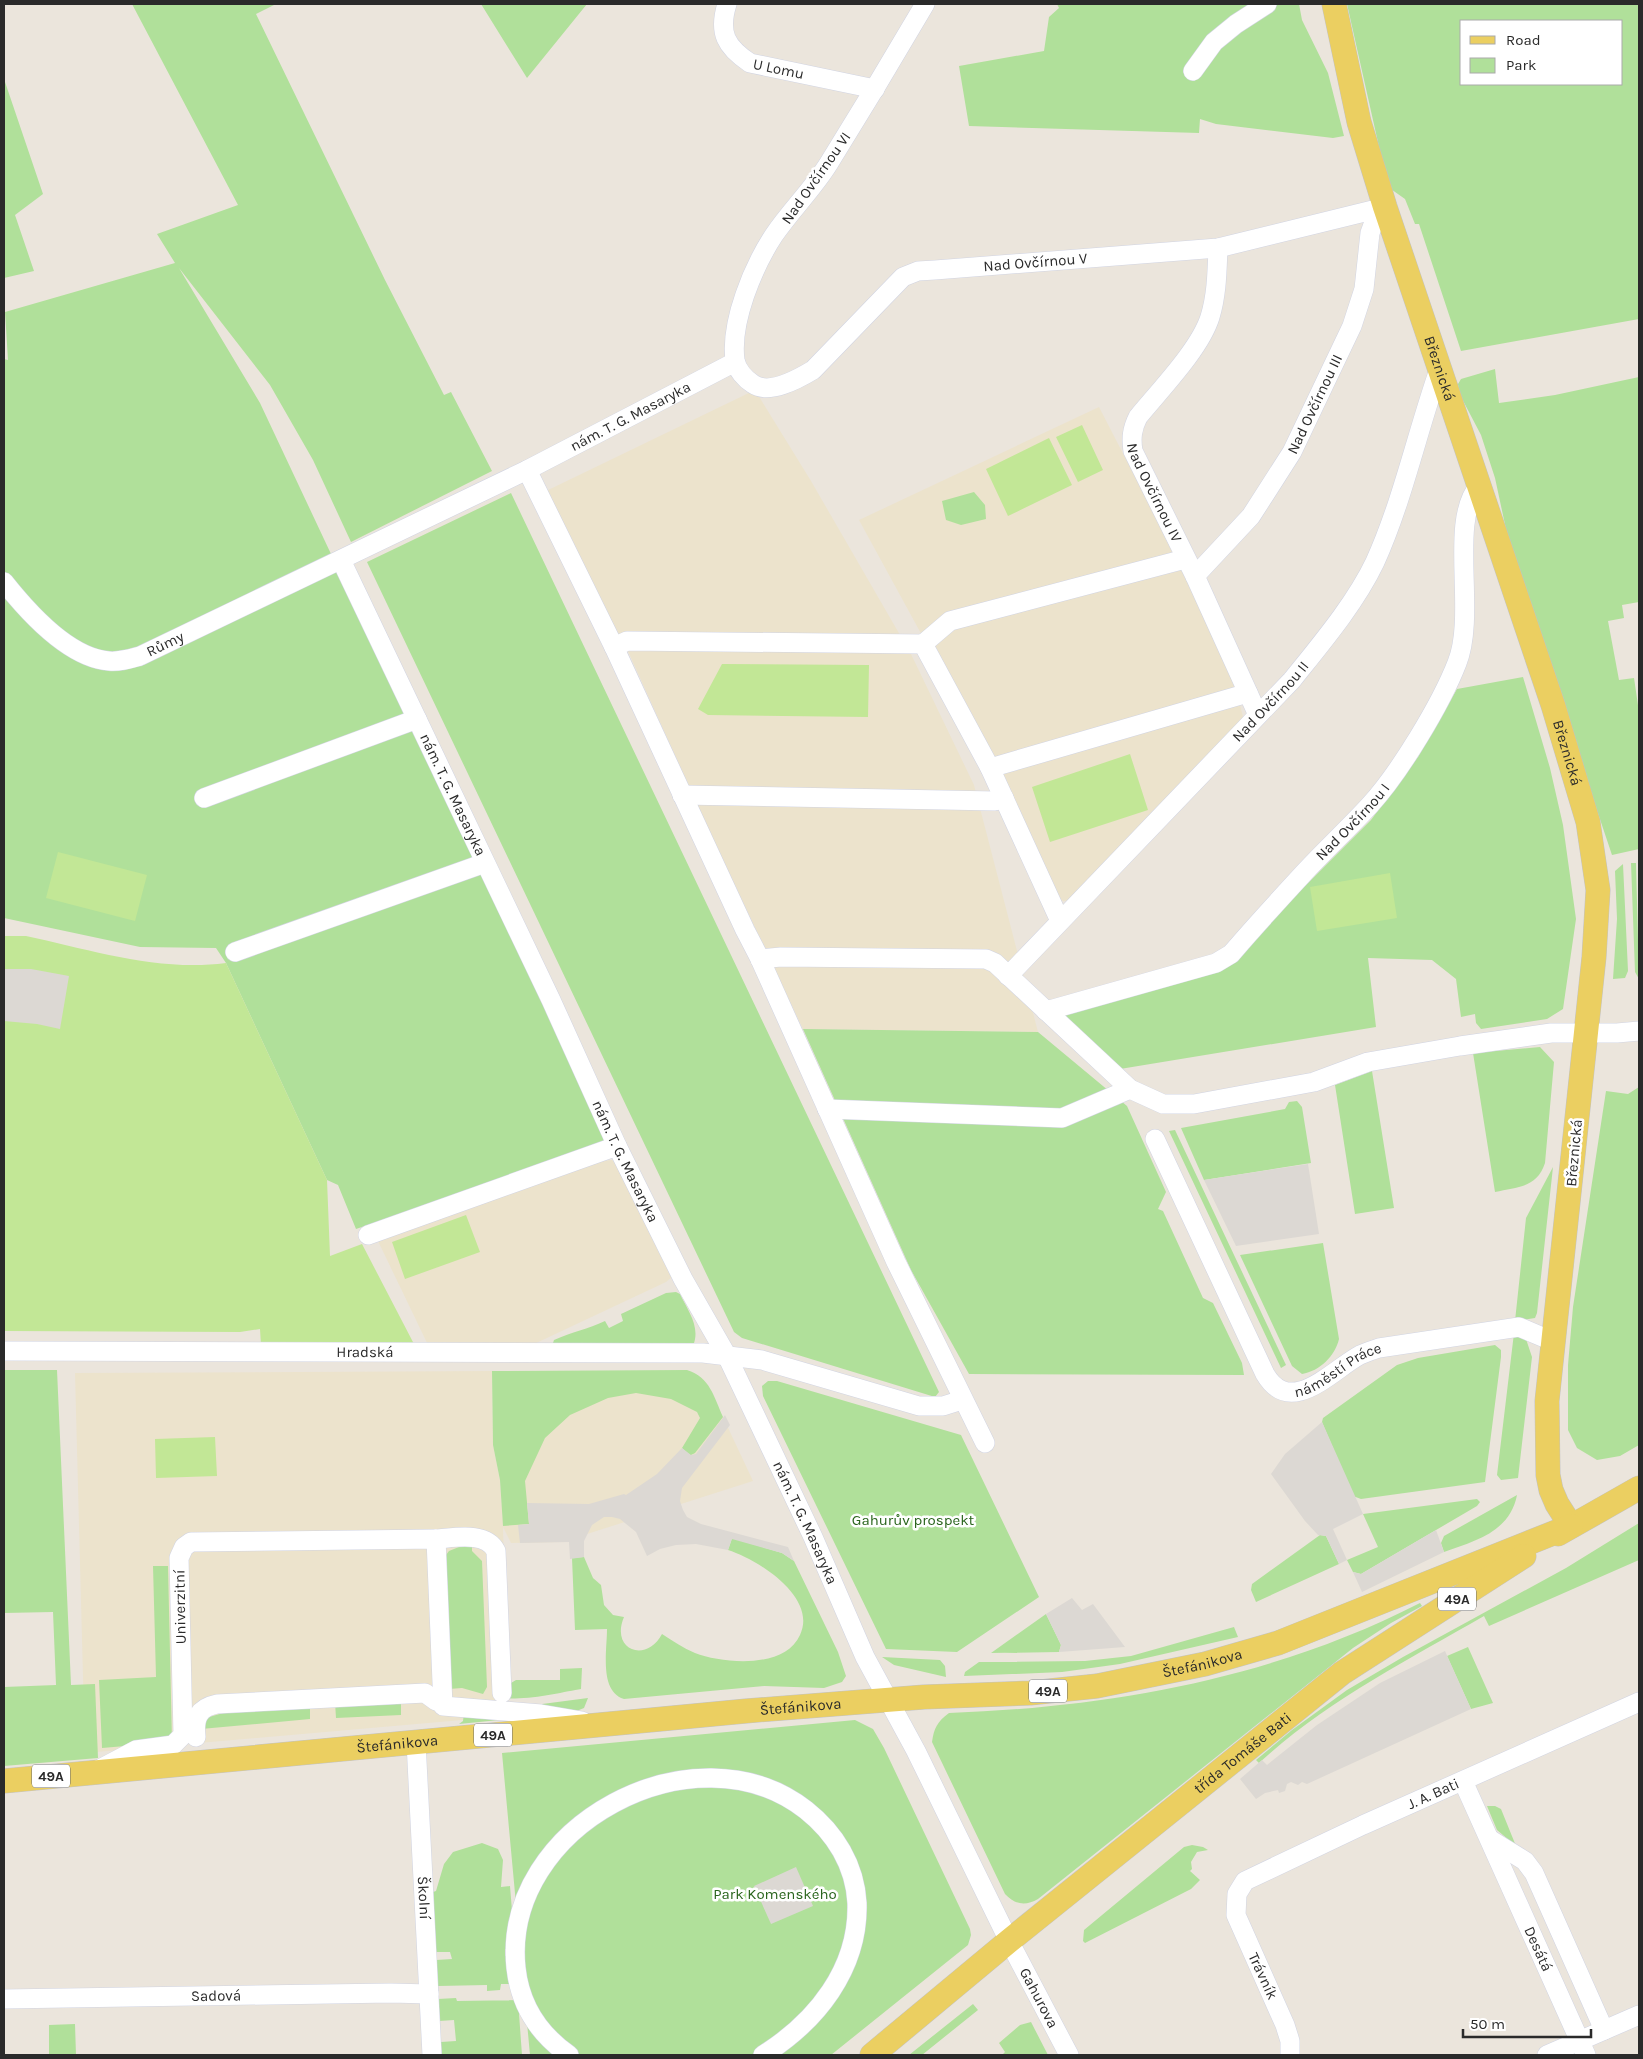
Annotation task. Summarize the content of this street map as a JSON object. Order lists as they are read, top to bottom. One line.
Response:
{"streets":{"main road":["Březnická","49A","Štefánikova","třída Tomáše Bati"],"street":["U Lomu","Nad Ovčírnou VI","Nad Ovčírnou V","Nad Ovčírnou III","nám. T. G. Masaryka","Nad Ovčírnou IV","Růmy","Nad Ovčírnou II","Nad Ovčírnou I","Hradská","náměstí Práce","Univerzitní","J. A. Bati","Školní","Desátá","Trávník","Sadová","Gahurova"]},"crossings":[["U Lomu","Nad Ovčírnou VI"],["Nad Ovčírnou VI","Nad Ovčírnou V"],["Nad Ovčírnou VI","nám. T. G. Masaryka"],["Nad Ovčírnou V","Březnická"],["Nad Ovčírnou V","Nad Ovčírnou III"],["Nad Ovčírnou V","nám. T. G. Masaryka"],["Nad Ovčírnou V","Nad Ovčírnou IV"],["Březnická","Nad Ovčírnou III"],["Březnická","Nad Ovčírnou II"],["Březnická","Nad Ovčírnou I"],["Březnická","náměstí Práce"],["Březnická","Štefánikova"],["Březnická","třída Tomáše Bati"],["Nad Ovčírnou III","Nad Ovčírnou IV"],["nám. T. G. Masaryka","Růmy"],["nám. T. G. Masaryka","Hradská"],["nám. T. G. Masaryka","Štefánikova"],["nám. T. G. Masaryka","třída Tomáše Bati"],["nám. T. G. Masaryka","Gahurova"],["Nad Ovčírnou IV","Nad Ovčírnou II"],["Univerzitní","Štefánikova"],["Štefánikova","třída Tomáše Bati"],["Štefánikova","Školní"],["třída Tomáše Bati","Gahurova"],["J. A. Bati","Desátá"],["J. A. Bati","Trávník"],["Školní","Sadová"]],"parks":["Gahurův prospekt","Park Komenského"],"legend":["Road","Park"],"scale_bar":"50 m"}
